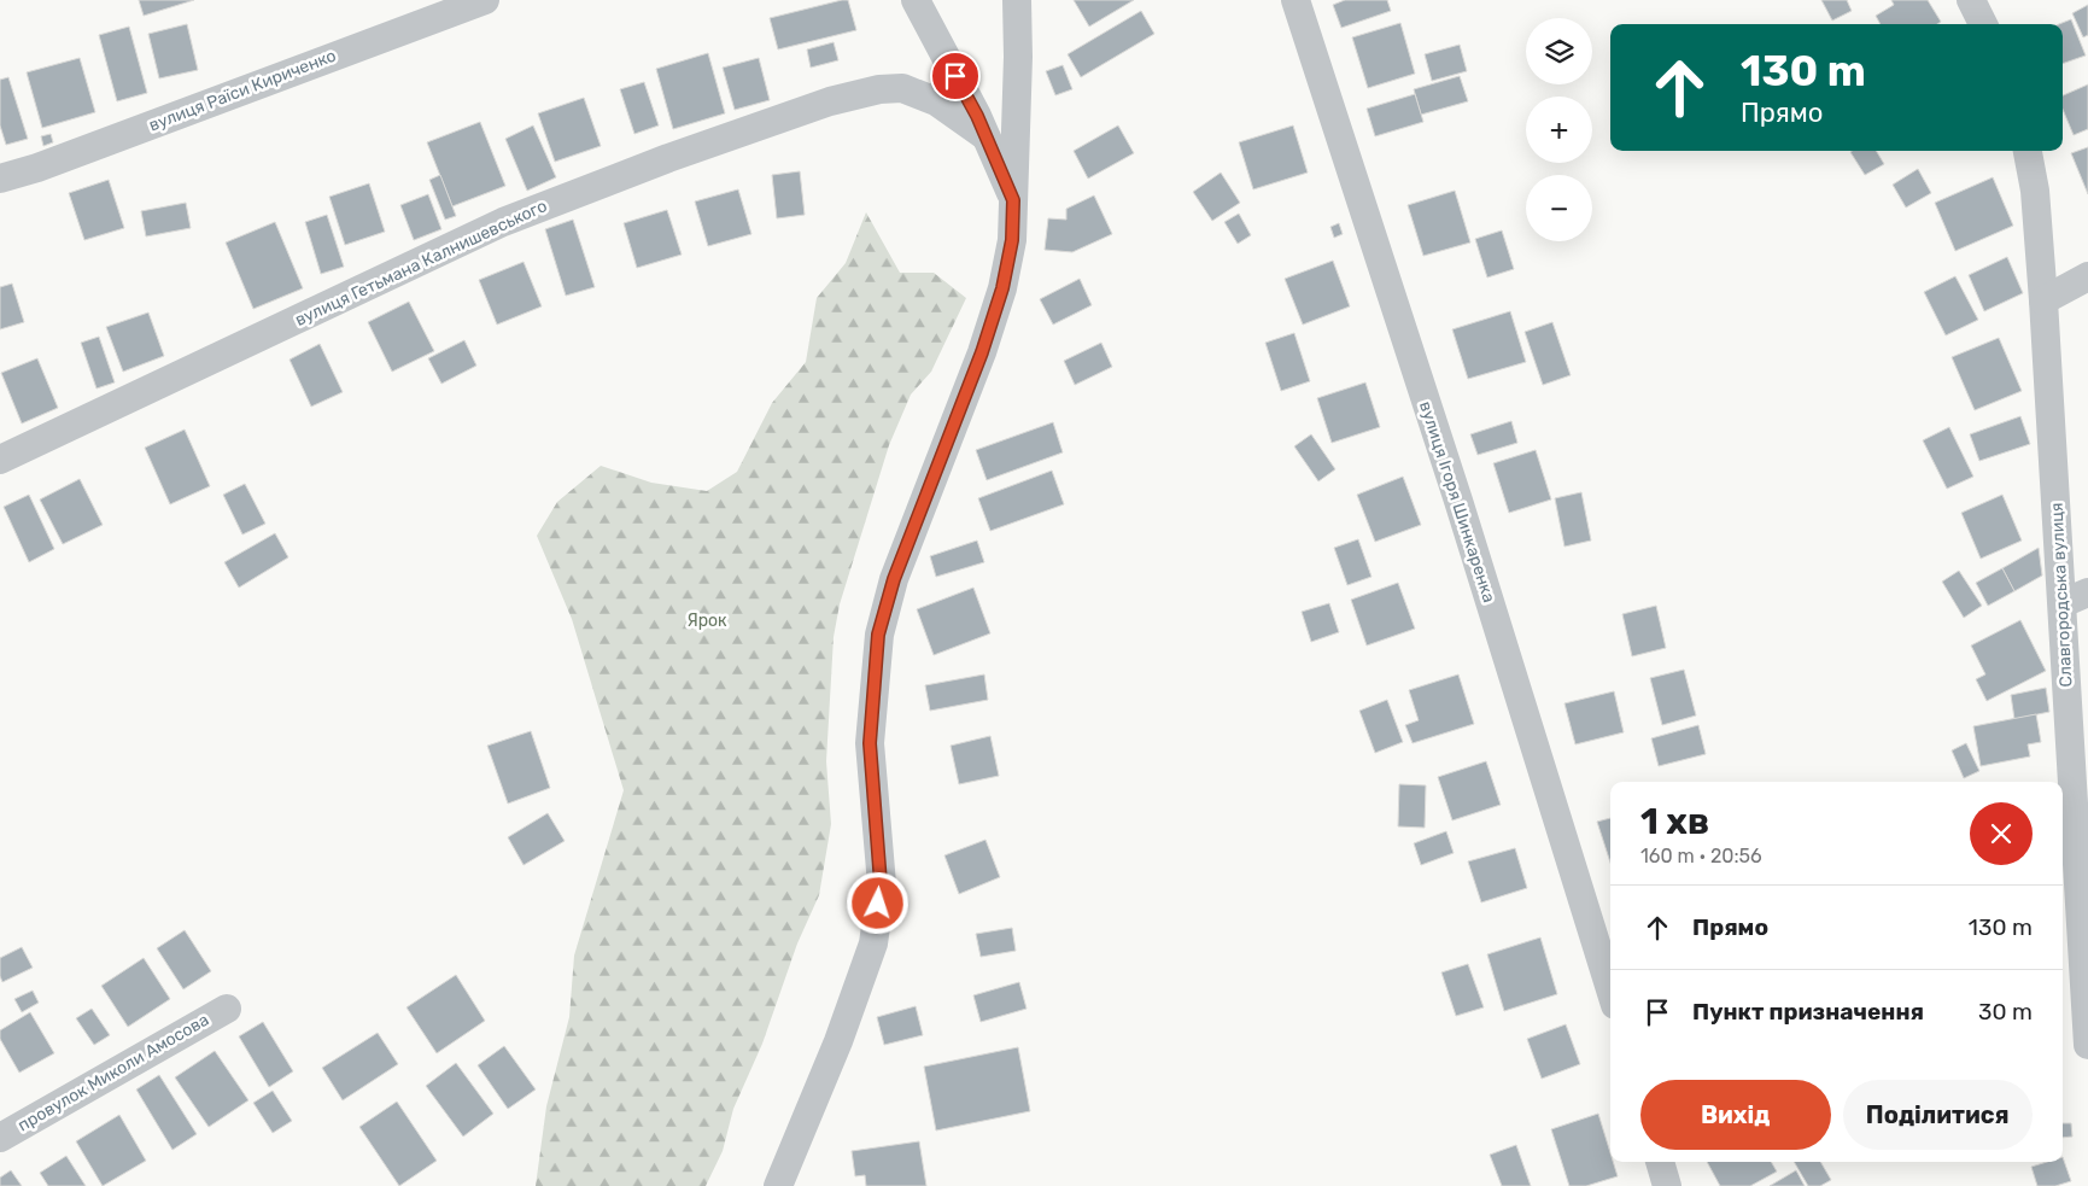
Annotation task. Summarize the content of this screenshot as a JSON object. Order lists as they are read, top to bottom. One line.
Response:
{"streets":{"street":["вулиця Раїси Кириченко","вулиця Гетьмана Калнишевського","вулиця Ігоря Шинкаренка","Славгородська вулиця","провулок Миколи Амосова"]},"parks":["Ярок"],"page":{"map_buttons":["+","−"],"turn":["130 m","Прямо"],"heading":["1 хв","160 m · 20:56"],"list":[{"name":"Прямо","value":"130 m"},{"name":"Пункт призначення","value":"30 m"}],"buttons":["Вихід","Поділитися"]}}
